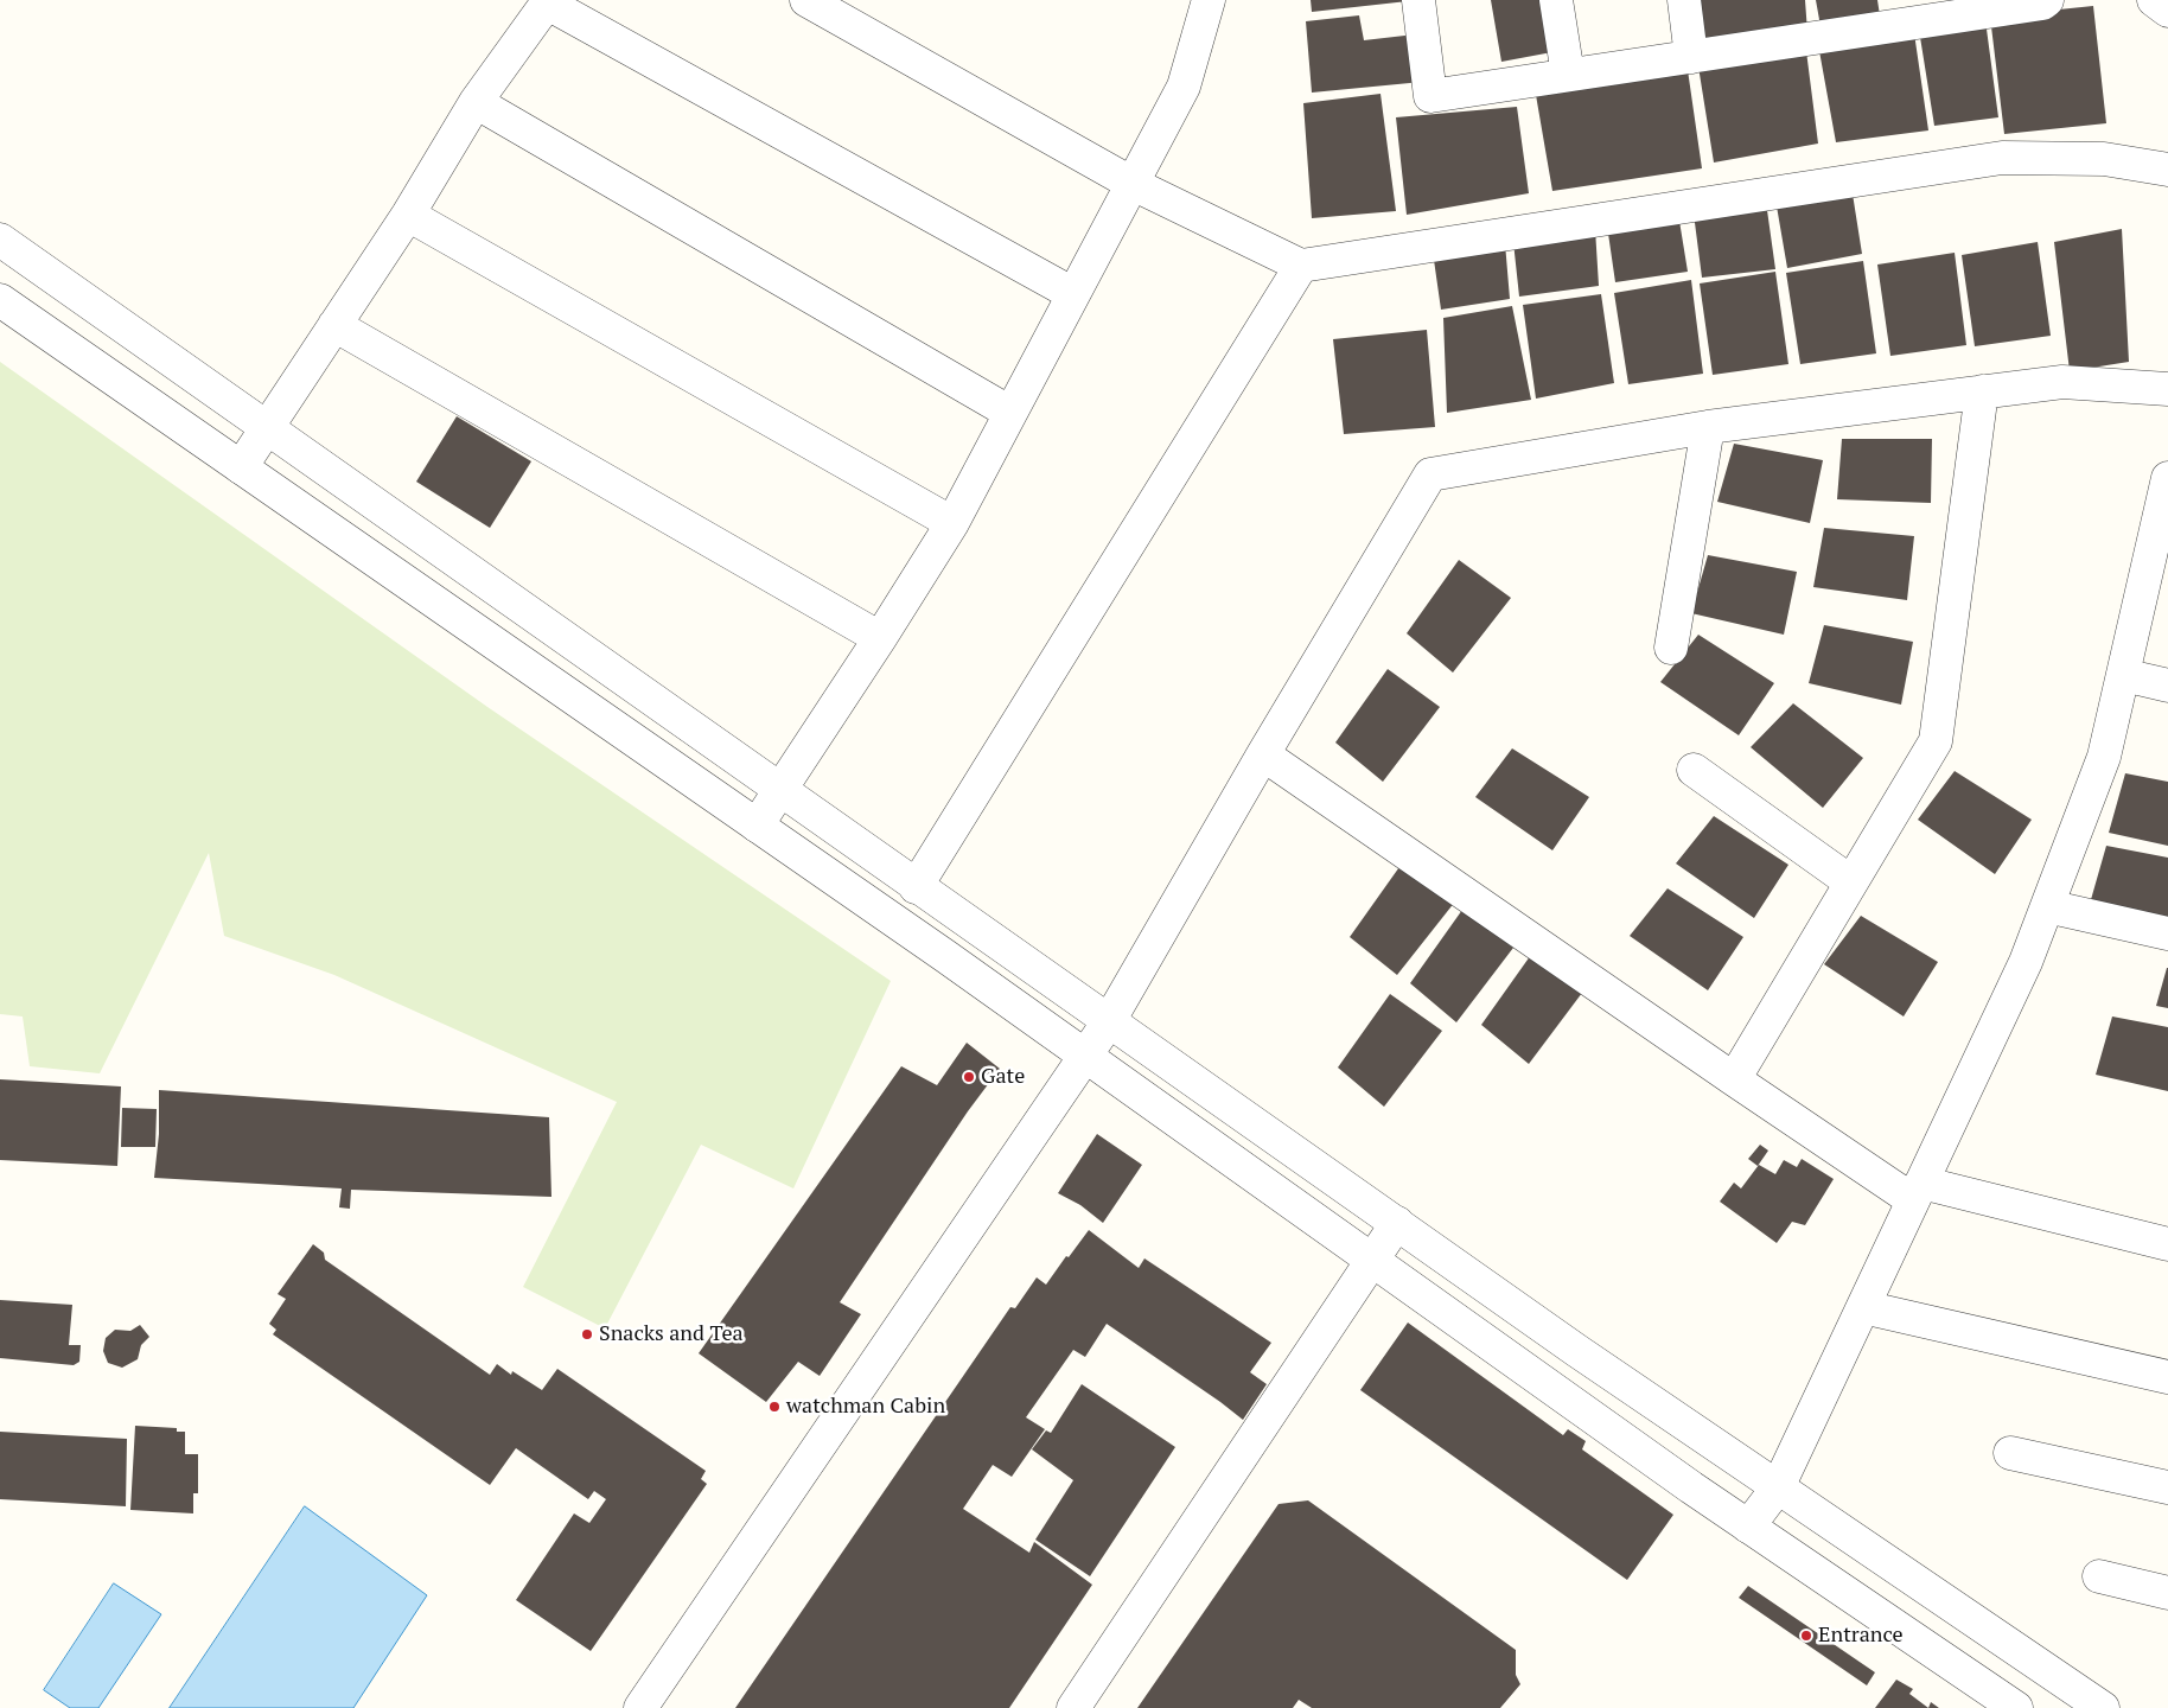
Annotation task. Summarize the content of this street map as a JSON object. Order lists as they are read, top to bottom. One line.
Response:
{"places":["Gate","Snacks and Tea","watchman Cabin","Entrance"]}
